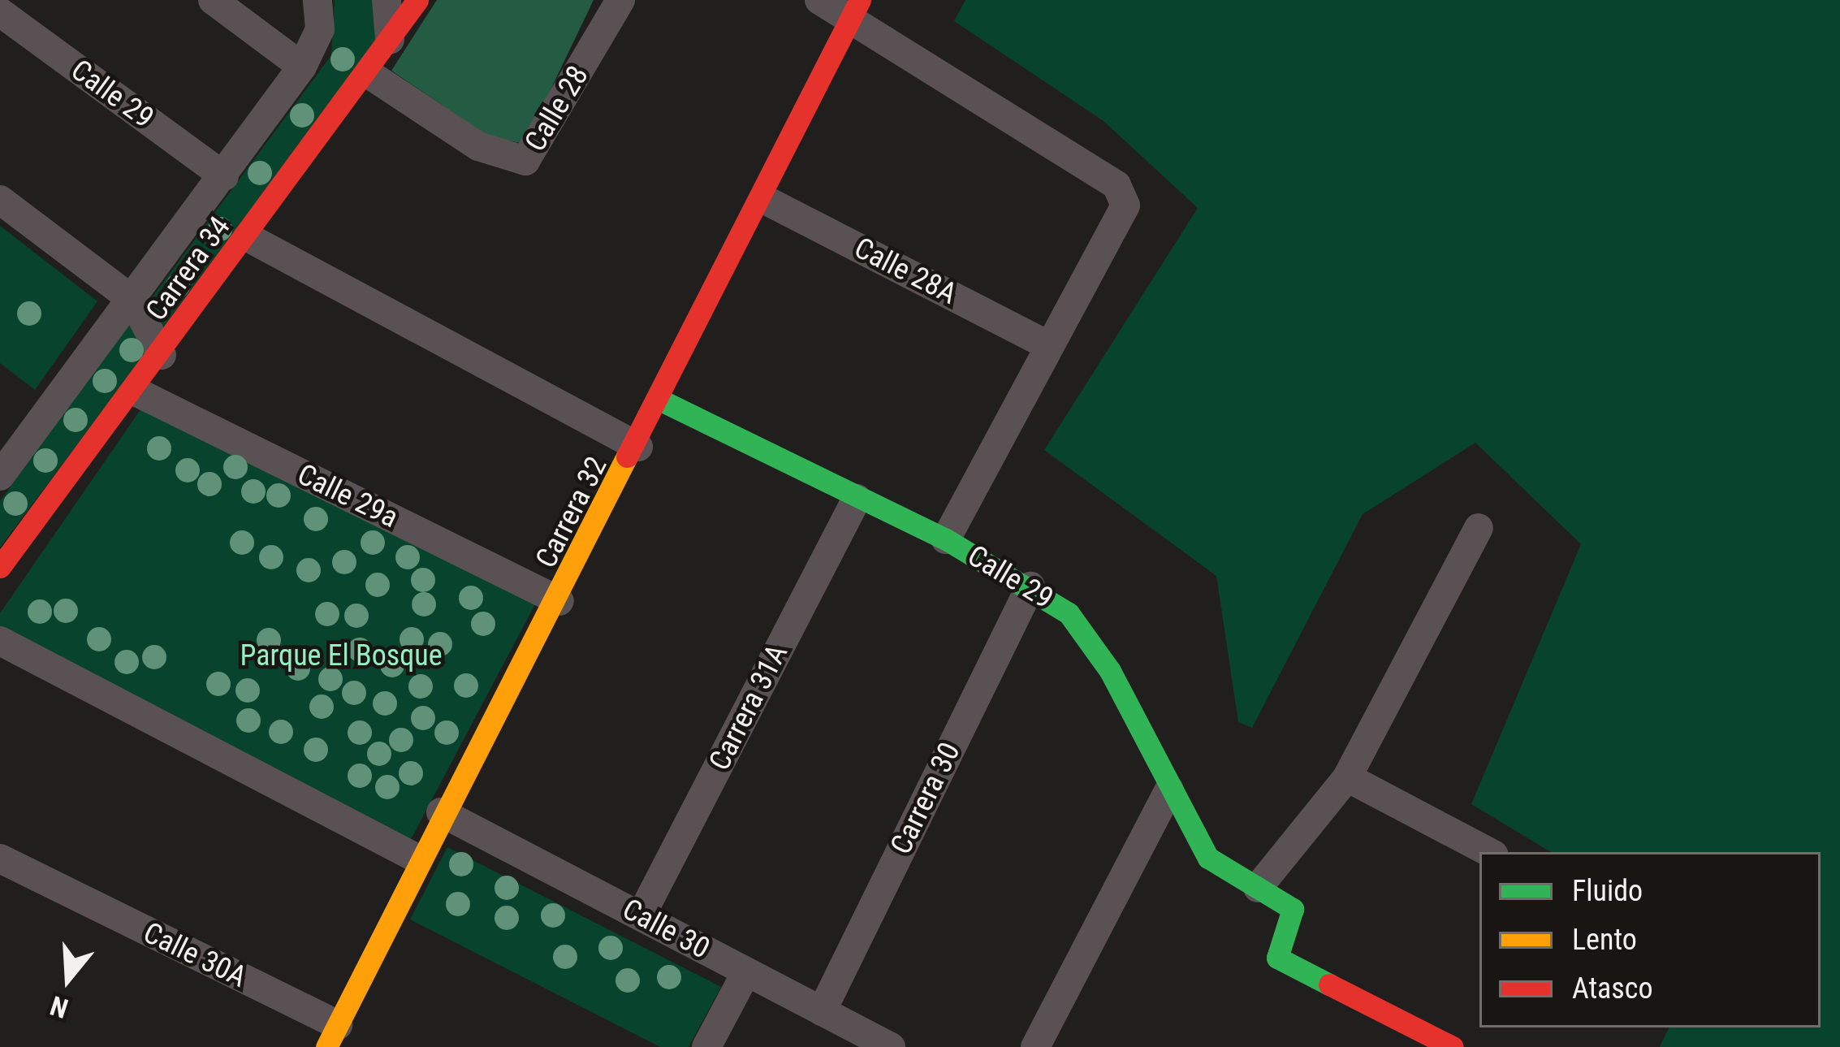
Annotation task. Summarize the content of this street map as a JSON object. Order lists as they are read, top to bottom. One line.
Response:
{"streets":{"street":["Calle 29","Calle 28","Carrera 34","Calle 28A","Calle 29a","Carrera 32","Carrera 31A","Carrera 30","Calle 30","Calle 30A"]},"crossings":[["Calle 29","Carrera 32"],["Calle 29","Carrera 31A"],["Calle 29","Carrera 30"],["Calle 28","Carrera 34"],["Carrera 34","Calle 29a"],["Calle 28A","Carrera 32"],["Calle 29a","Carrera 32"],["Carrera 32","Calle 30"],["Carrera 32","Calle 30A"],["Carrera 31A","Calle 30"],["Carrera 30","Calle 30"]],"parks":["Parque El Bosque"],"legend":["Fluido","Lento","Atasco"],"north":"bottom"}
